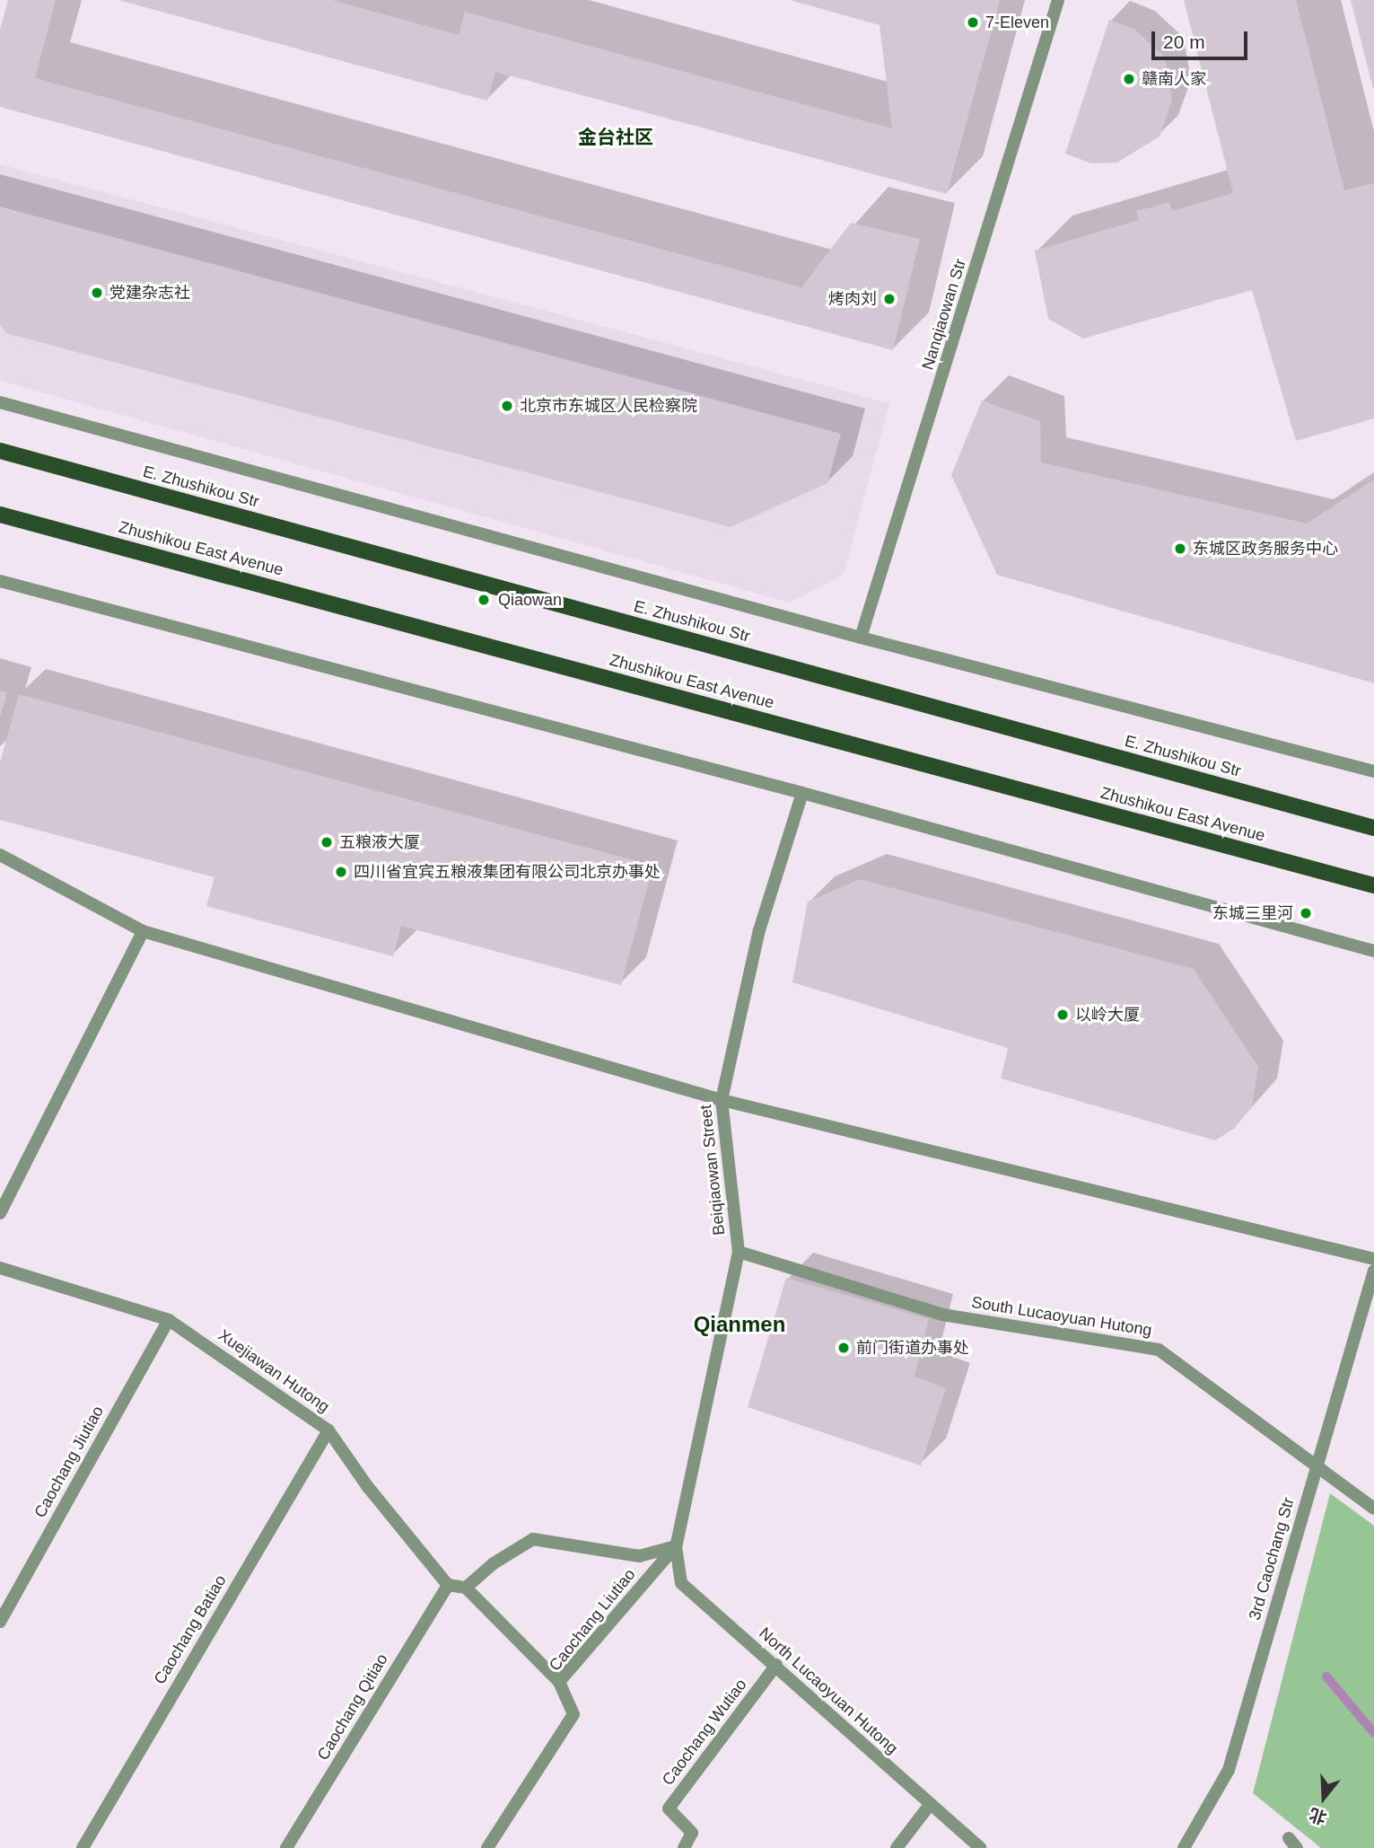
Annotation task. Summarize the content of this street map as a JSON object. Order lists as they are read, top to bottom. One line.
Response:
{"streets":{"main road":["E. Zhushikou Str","Zhushikou East Avenue"],"street":["Nanqiaowan Str","Beiqiaowan Street","South Lucaoyuan Hutong","Xuejiawan Hutong","Caochang Jiutiao","3rd Caochang Str","Caochang Liutiao","Caochang Batiao","North Lucaoyuan Hutong","Caochang Qitiao","Caochang Wutiao"]},"crossings":[["Beiqiaowan Street","South Lucaoyuan Hutong"],["Beiqiaowan Street","Caochang Liutiao"],["Beiqiaowan Street","North Lucaoyuan Hutong"],["South Lucaoyuan Hutong","3rd Caochang Str"],["Xuejiawan Hutong","Caochang Jiutiao"],["Xuejiawan Hutong","Caochang Batiao"],["Xuejiawan Hutong","Caochang Qitiao"],["Caochang Liutiao","North Lucaoyuan Hutong"],["North Lucaoyuan Hutong","Caochang Wutiao"]],"districts":["金台社区","Qianmen"],"places":["7-Eleven","赣南人家","党建杂志社","烤肉刘","北京市东城区人民检察院","东城区政务服务中心","Qiaowan","五粮液大厦","四川省宜宾五粮液集团有限公司北京办事处","东城三里河","以岭大厦","前门街道办事处"],"scale_bar":"20 m","north":"bottom"}
